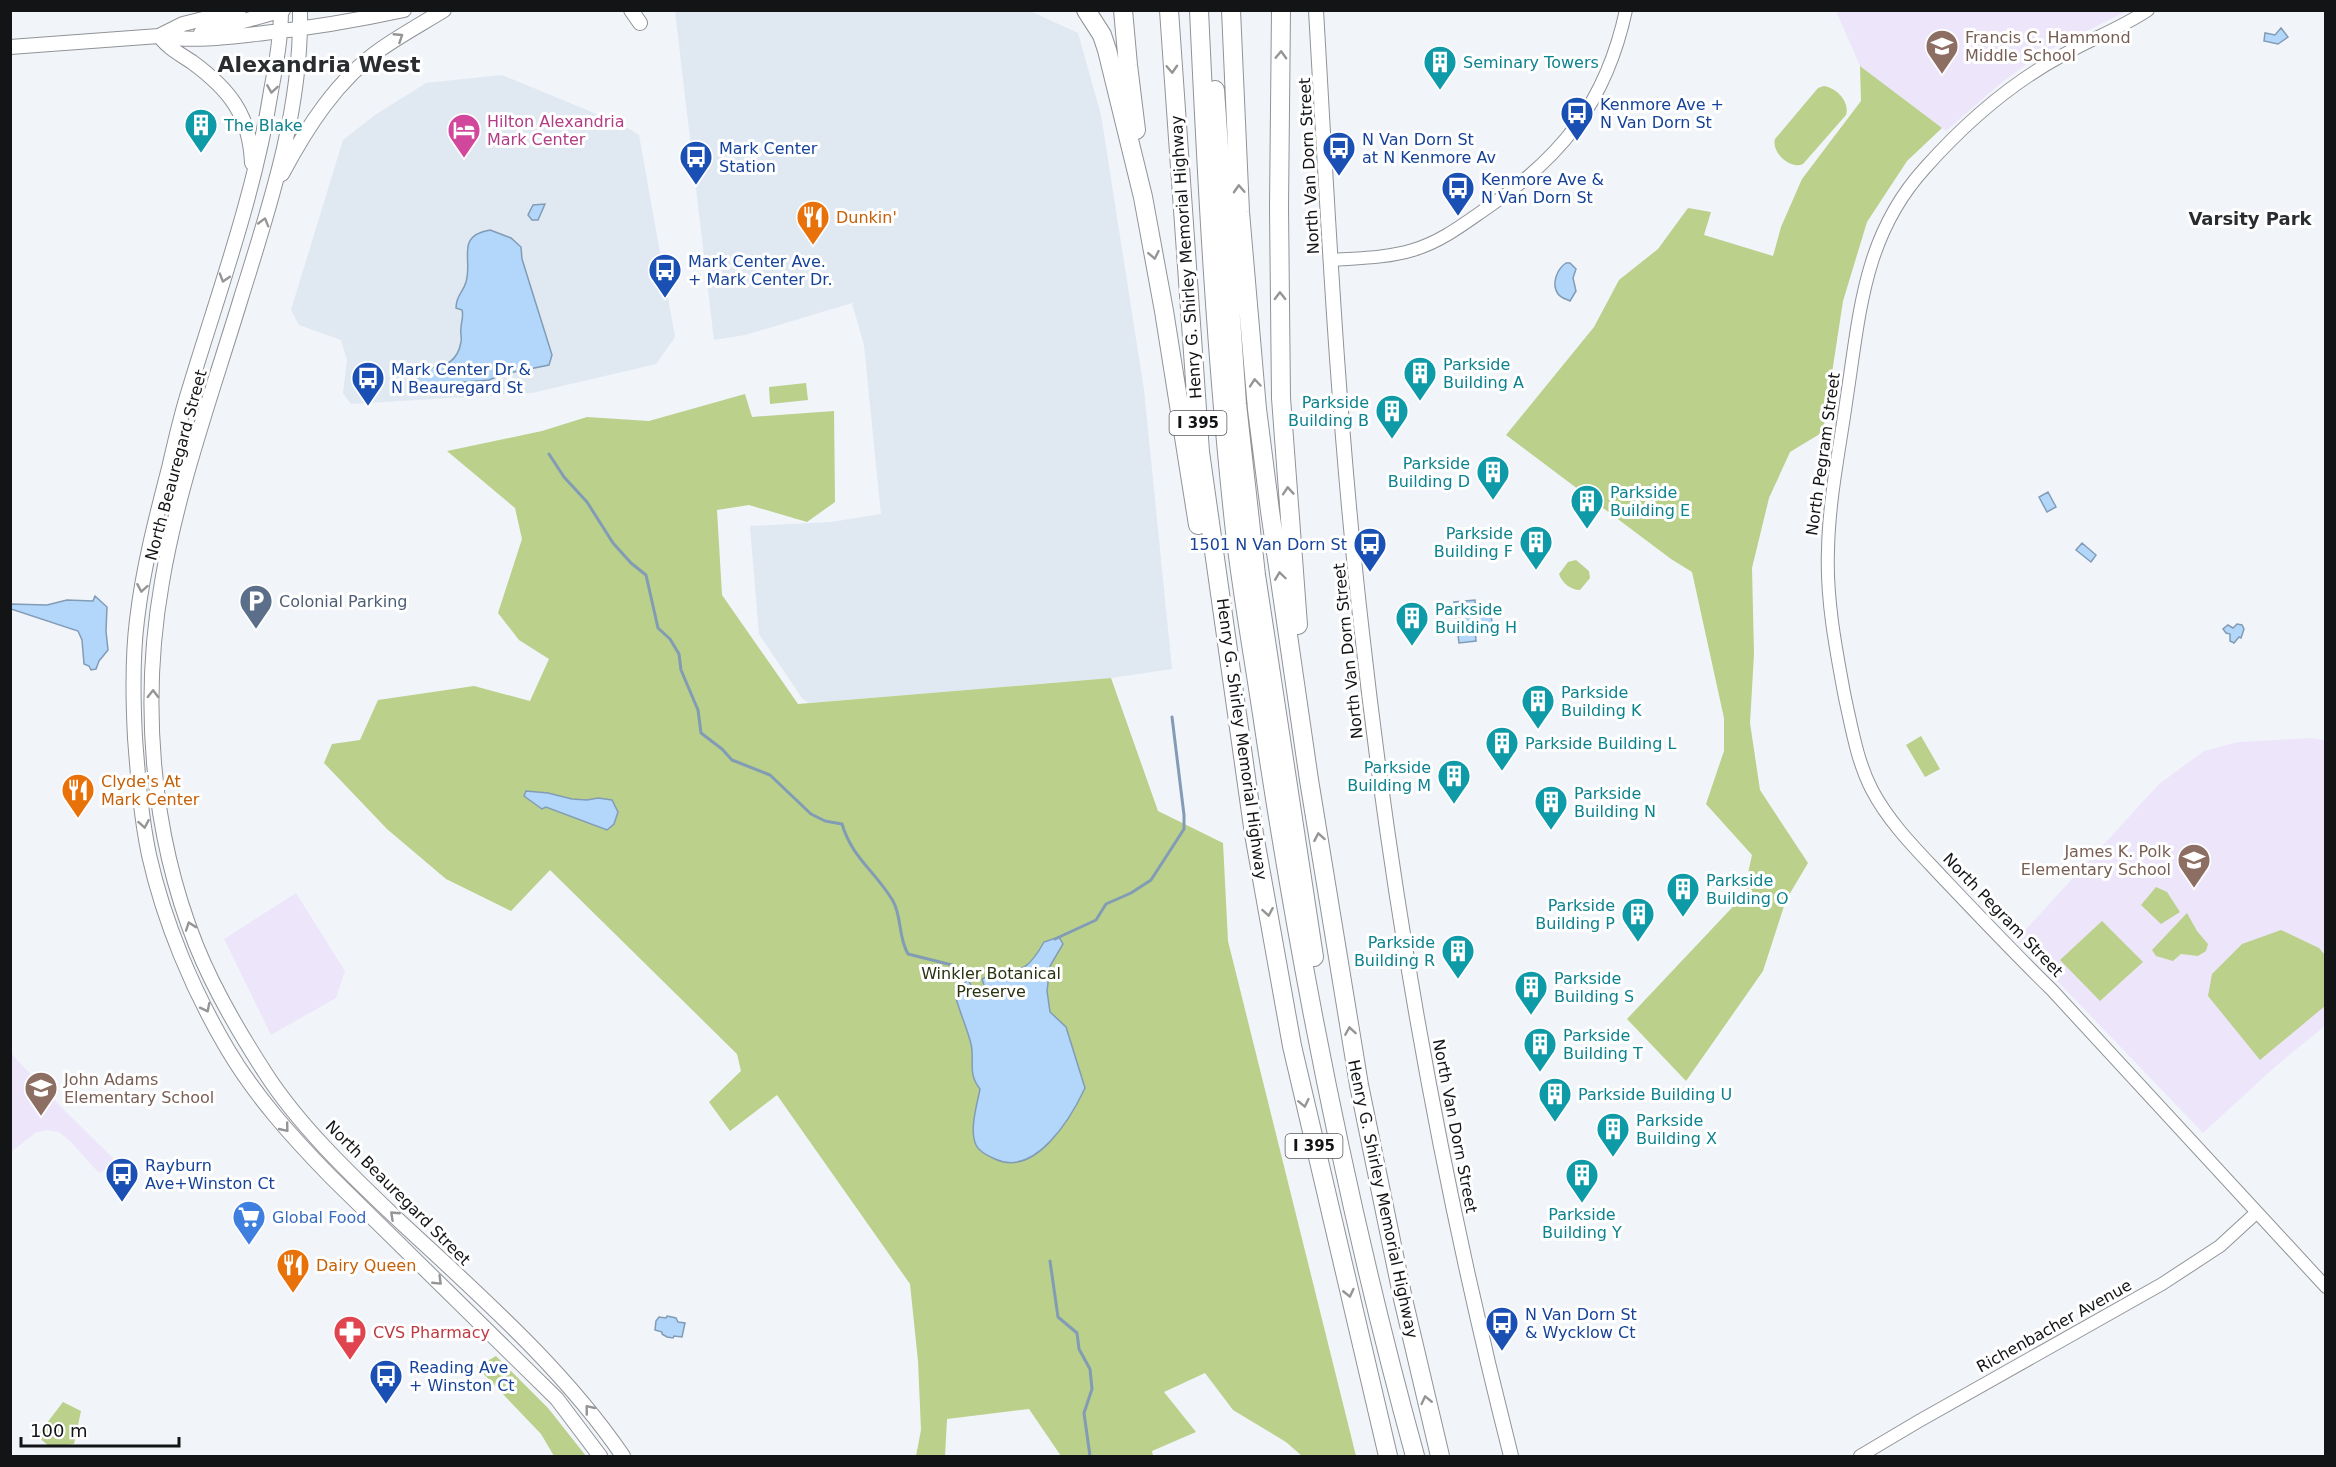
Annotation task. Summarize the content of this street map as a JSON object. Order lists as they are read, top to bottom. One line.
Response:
{"streets":{"highway":["Henry G. Shirley Memorial Highway","I 395"],"main road":["North Van Dorn Street","North Beauregard Street"],"street":["North Pegram Street","Richenbacher Avenue"]},"crossings":[["North Pegram Street","Richenbacher Avenue"]],"districts":["Alexandria West","Varsity Park"],"parks":["Winkler Botanical Preserve"],"places":{"school or university":["Francis C. Hammond Middle School","James K. Polk Elementary School","John Adams Elementary School"],"building":["Seminary Towers","The Blake","Parkside Building A","Parkside Building B","Parkside Building D","Parkside Building E","Parkside Building F","Parkside Building H","Parkside Building K","Parkside Building L","Parkside Building M","Parkside Building N","Parkside Building O","Parkside Building P","Parkside Building R","Parkside Building S","Parkside Building T","Parkside Building U","Parkside Building X","Parkside Building Y"],"bus stop":["Kenmore Ave + N Van Dorn St","N Van Dorn St at N Kenmore Av","Mark Center Station","Kenmore Ave & N Van Dorn St","Mark Center Ave. + Mark Center Dr.","Mark Center Dr & N Beauregard St","1501 N Van Dorn St","Rayburn Ave+Winston Ct","N Van Dorn St & Wycklow Ct","Reading Ave + Winston Ct"],"hotel":["Hilton Alexandria Mark Center"],"restaurant":["Dunkin'","Clyde's At Mark Center","Dairy Queen"],"parking":["Colonial Parking"],"supermarket":["Global Food"],"pharmacy":["CVS Pharmacy"]},"scale_bar":"100 m"}
